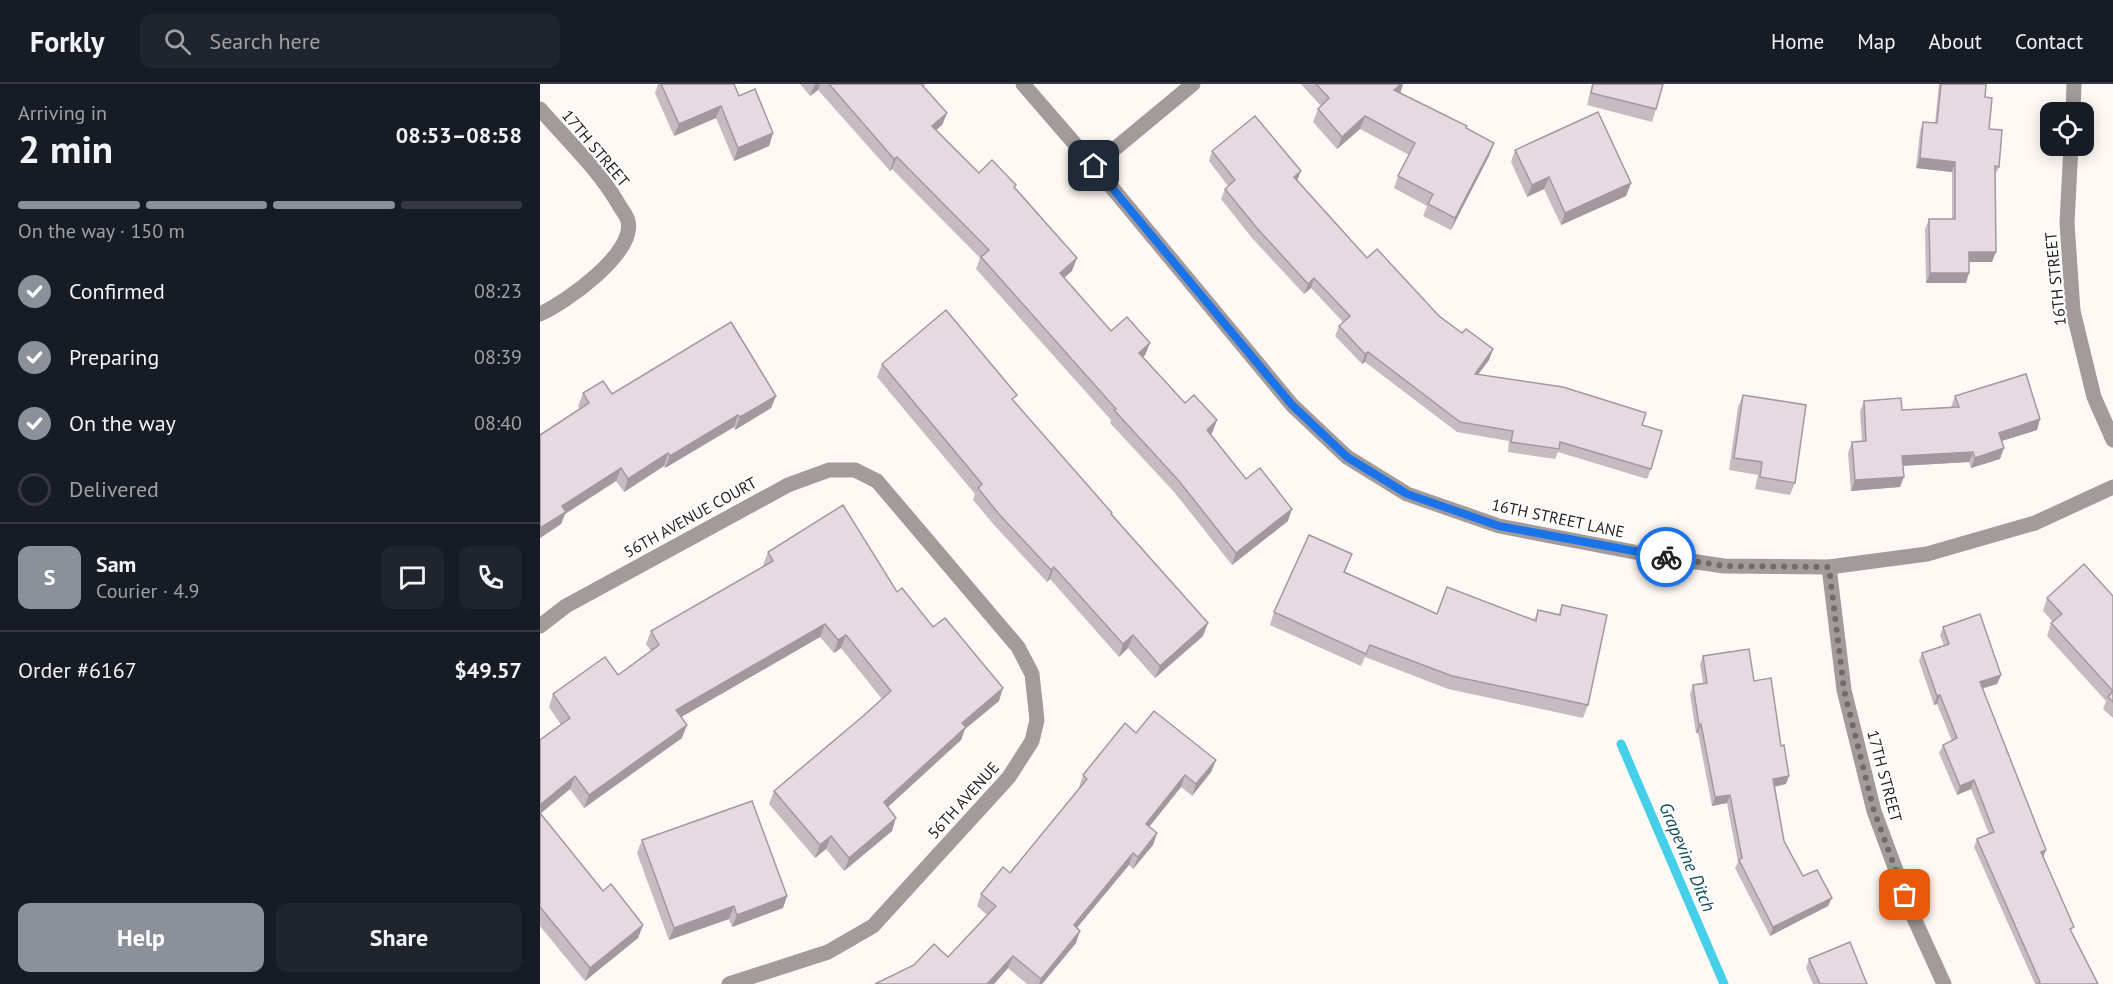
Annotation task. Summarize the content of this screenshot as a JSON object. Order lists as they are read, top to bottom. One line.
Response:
{"streets":{"street":["17TH STREET","16TH STREET","56TH AVENUE COURT","16TH STREET LANE","56TH AVENUE"]},"crossings":[["17TH STREET","16TH STREET LANE"],["56TH AVENUE COURT","56TH AVENUE"]],"water":["Grapevine Ditch"],"page":{"header":"Forkly","search":"Search here","nav":["Home","Map","About","Contact"],"heading":["2 min","Arriving in","08:53–08:58"],"panel":["Sam","Courier · 4.9","Order #6167","$49.57"],"bar":"On the way · 150 m","list":[["Confirmed","08:23"],["Preparing","08:39"],["On the way","08:40"],"Delivered"],"round":"S","buttons":["Help","Share"]}}
